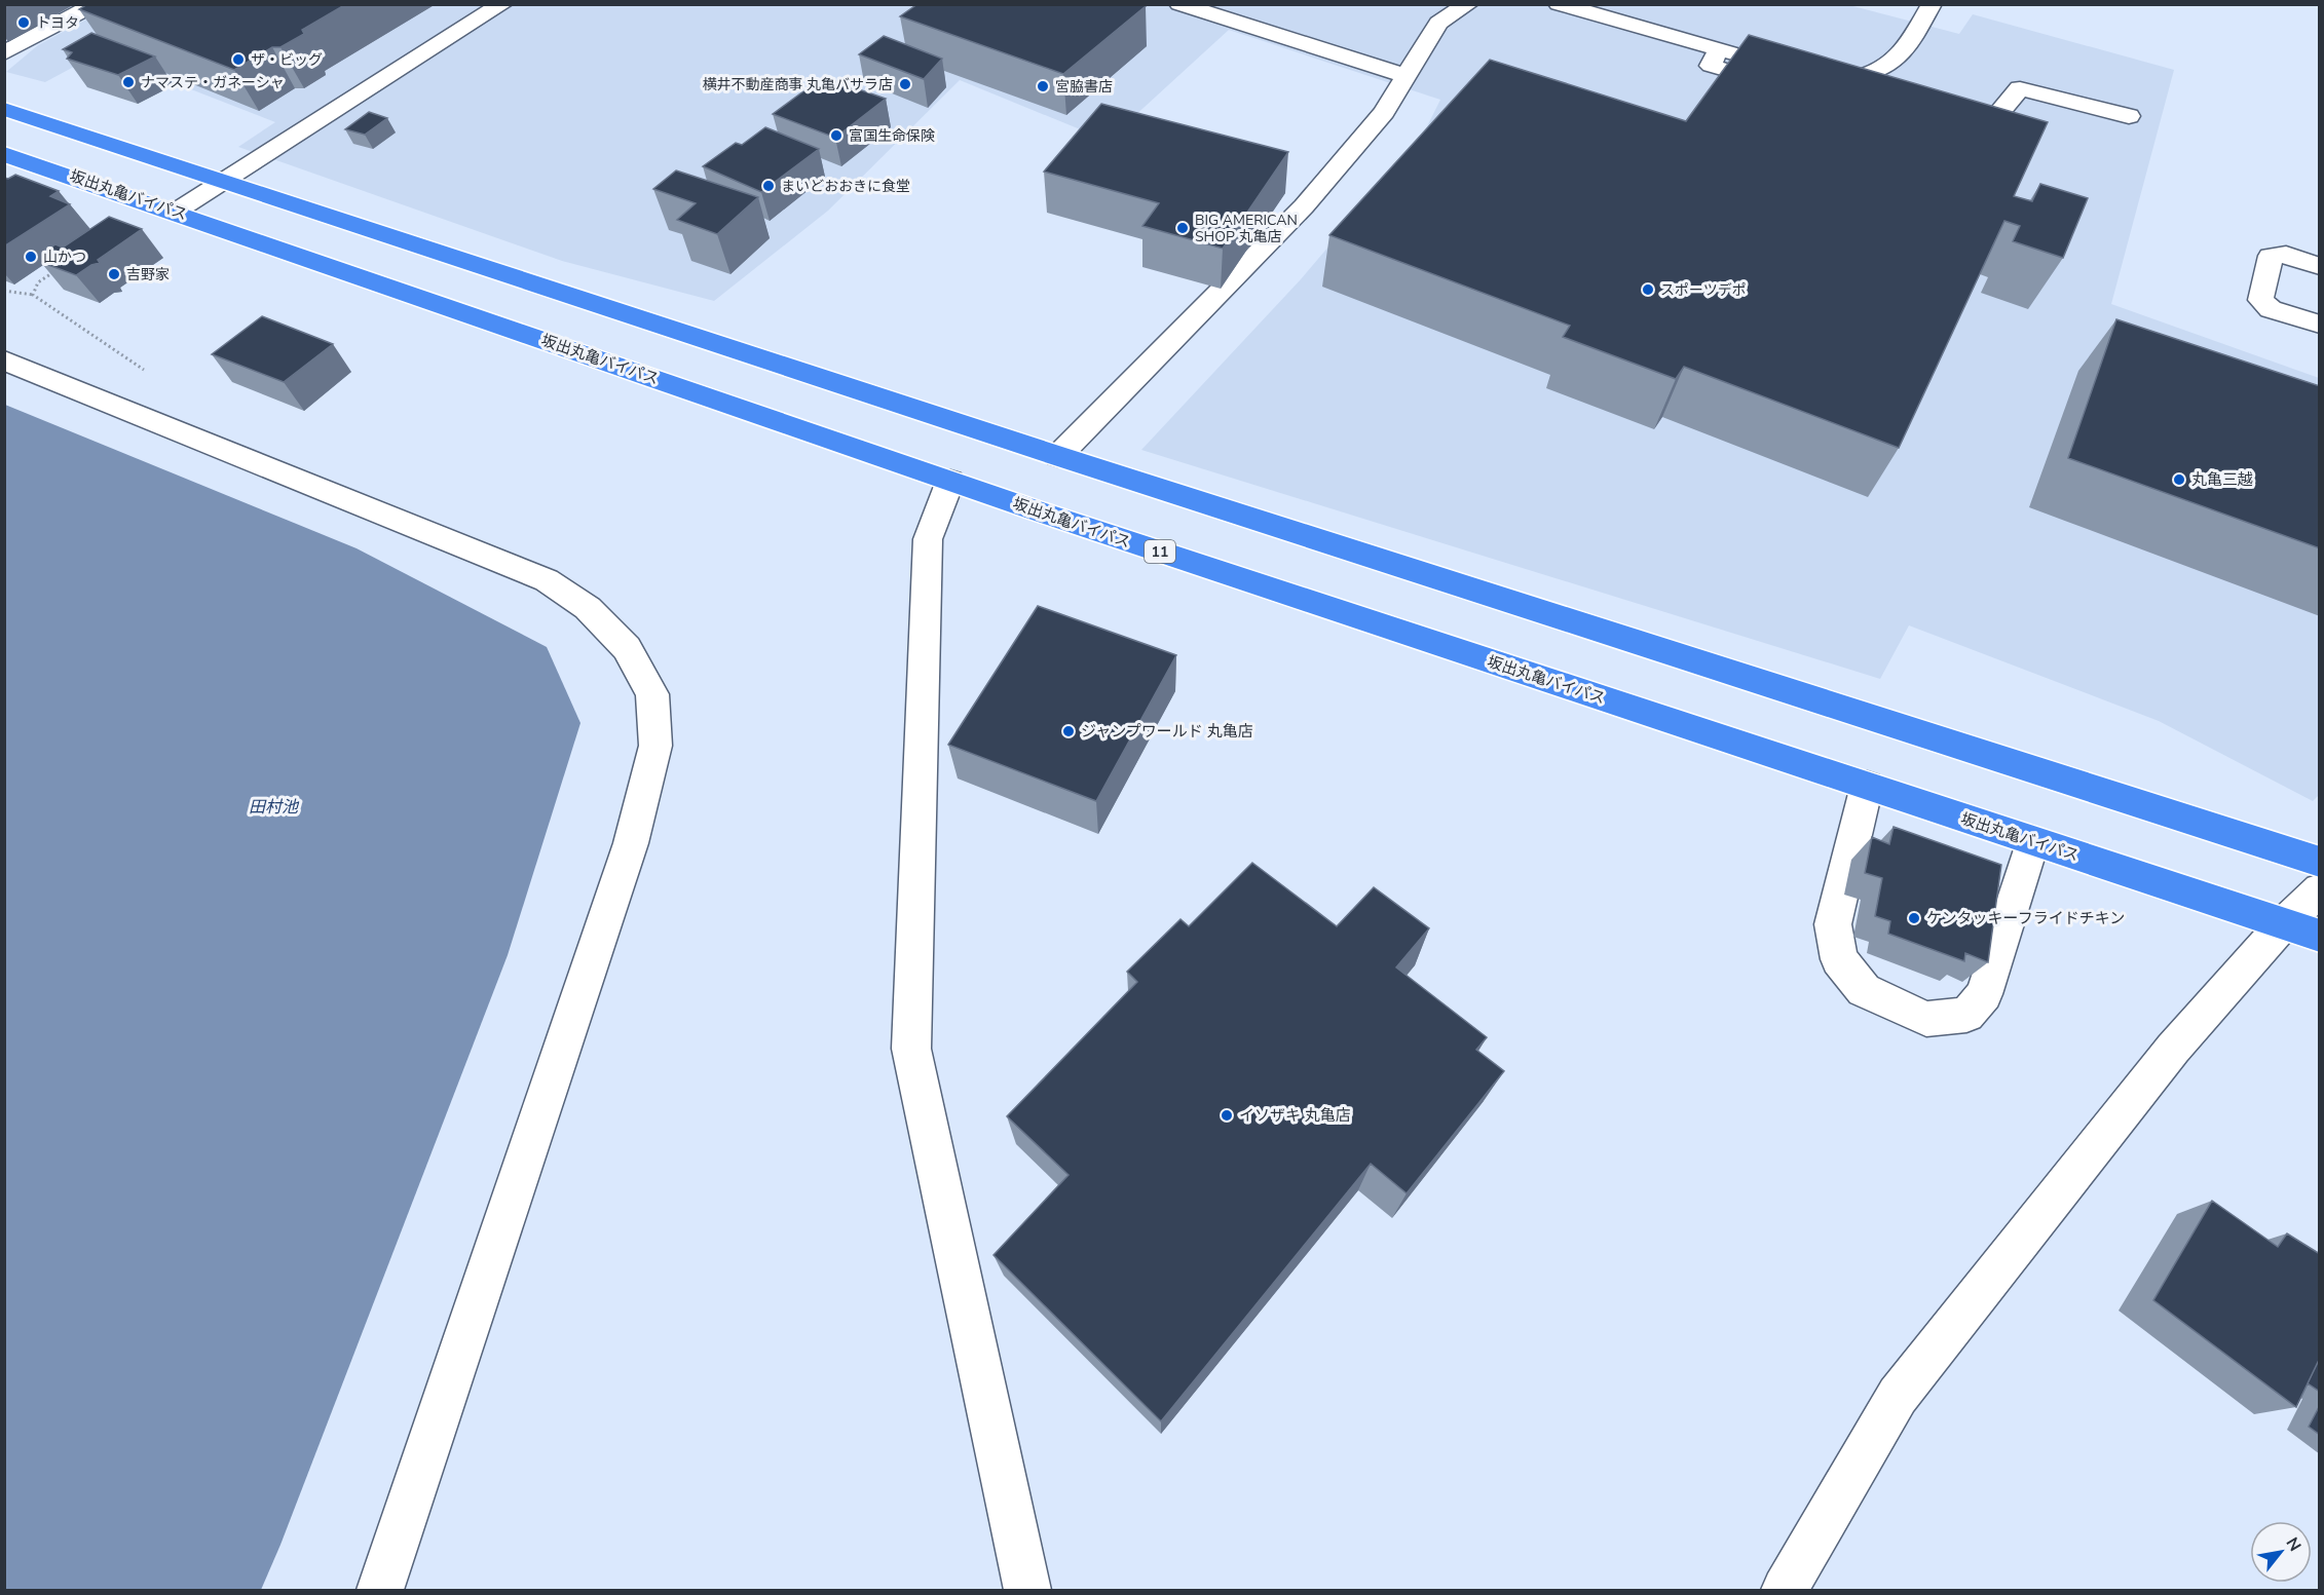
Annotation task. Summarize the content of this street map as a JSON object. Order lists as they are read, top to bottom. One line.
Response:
{"streets":{"highway":["坂出丸亀バイパス","11"]},"water":["田村池"],"places":["トヨタ","ザ・ビッグ","ナマステ・ガネーシャ","横井不動産商事 丸亀バサラ店","宮脇書店","富国生命保険","まいどおおきに食堂","BIG AMERICAN SHOP 丸亀店","山かつ","吉野家","スポーツデポ","丸亀三越","ジャンプワールド 丸亀店","ケンタッキーフライドチキン","イソザキ 丸亀店"],"north":"top right"}
